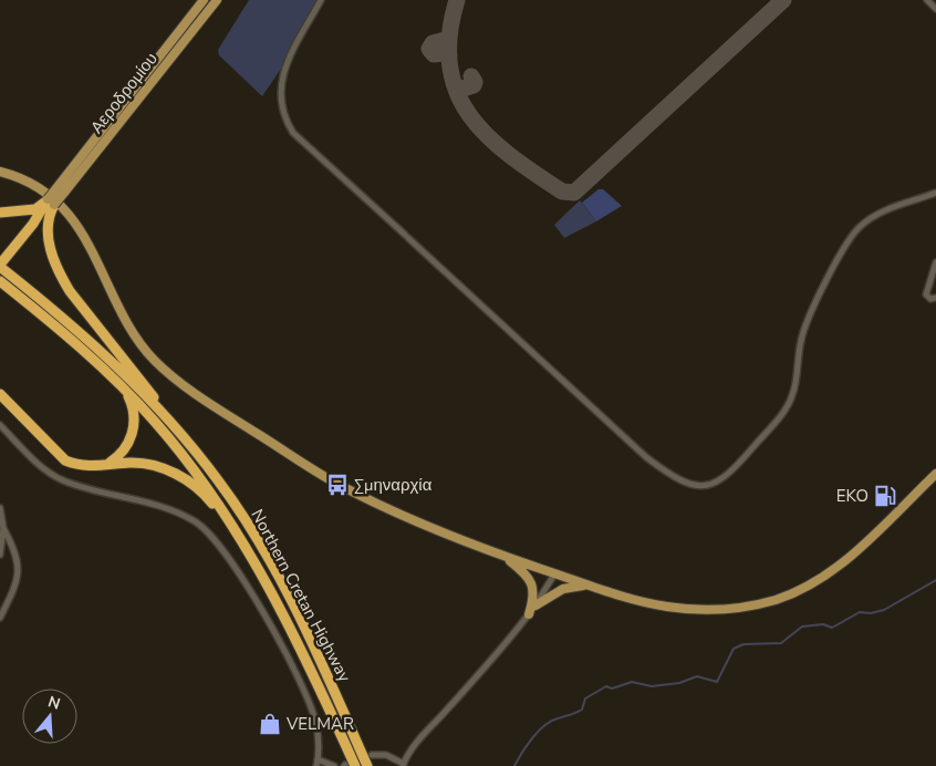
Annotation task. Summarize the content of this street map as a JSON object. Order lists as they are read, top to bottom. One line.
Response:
{"streets":{"highway":["Northern Cretan Highway"],"main road":["Αεροδρομίου"]},"places":{"bus stop":["Σμηναρχία"],"fuel station":["EKO"],"shop":["VELMAR"]},"north":"top"}
